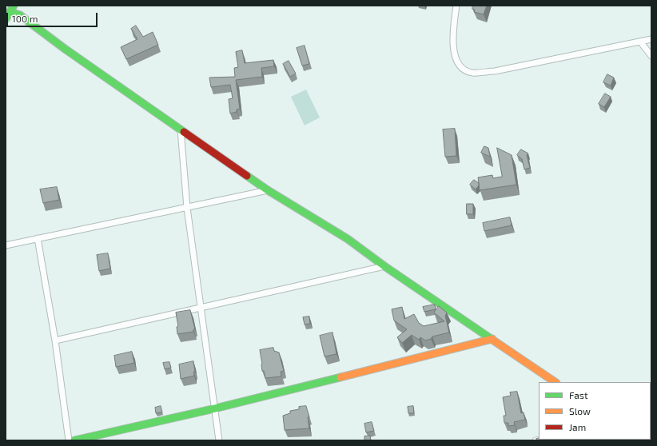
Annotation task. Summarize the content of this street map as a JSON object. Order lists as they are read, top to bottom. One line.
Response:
{"legend":["Fast","Slow","Jam"],"scale_bar":"100 m"}
